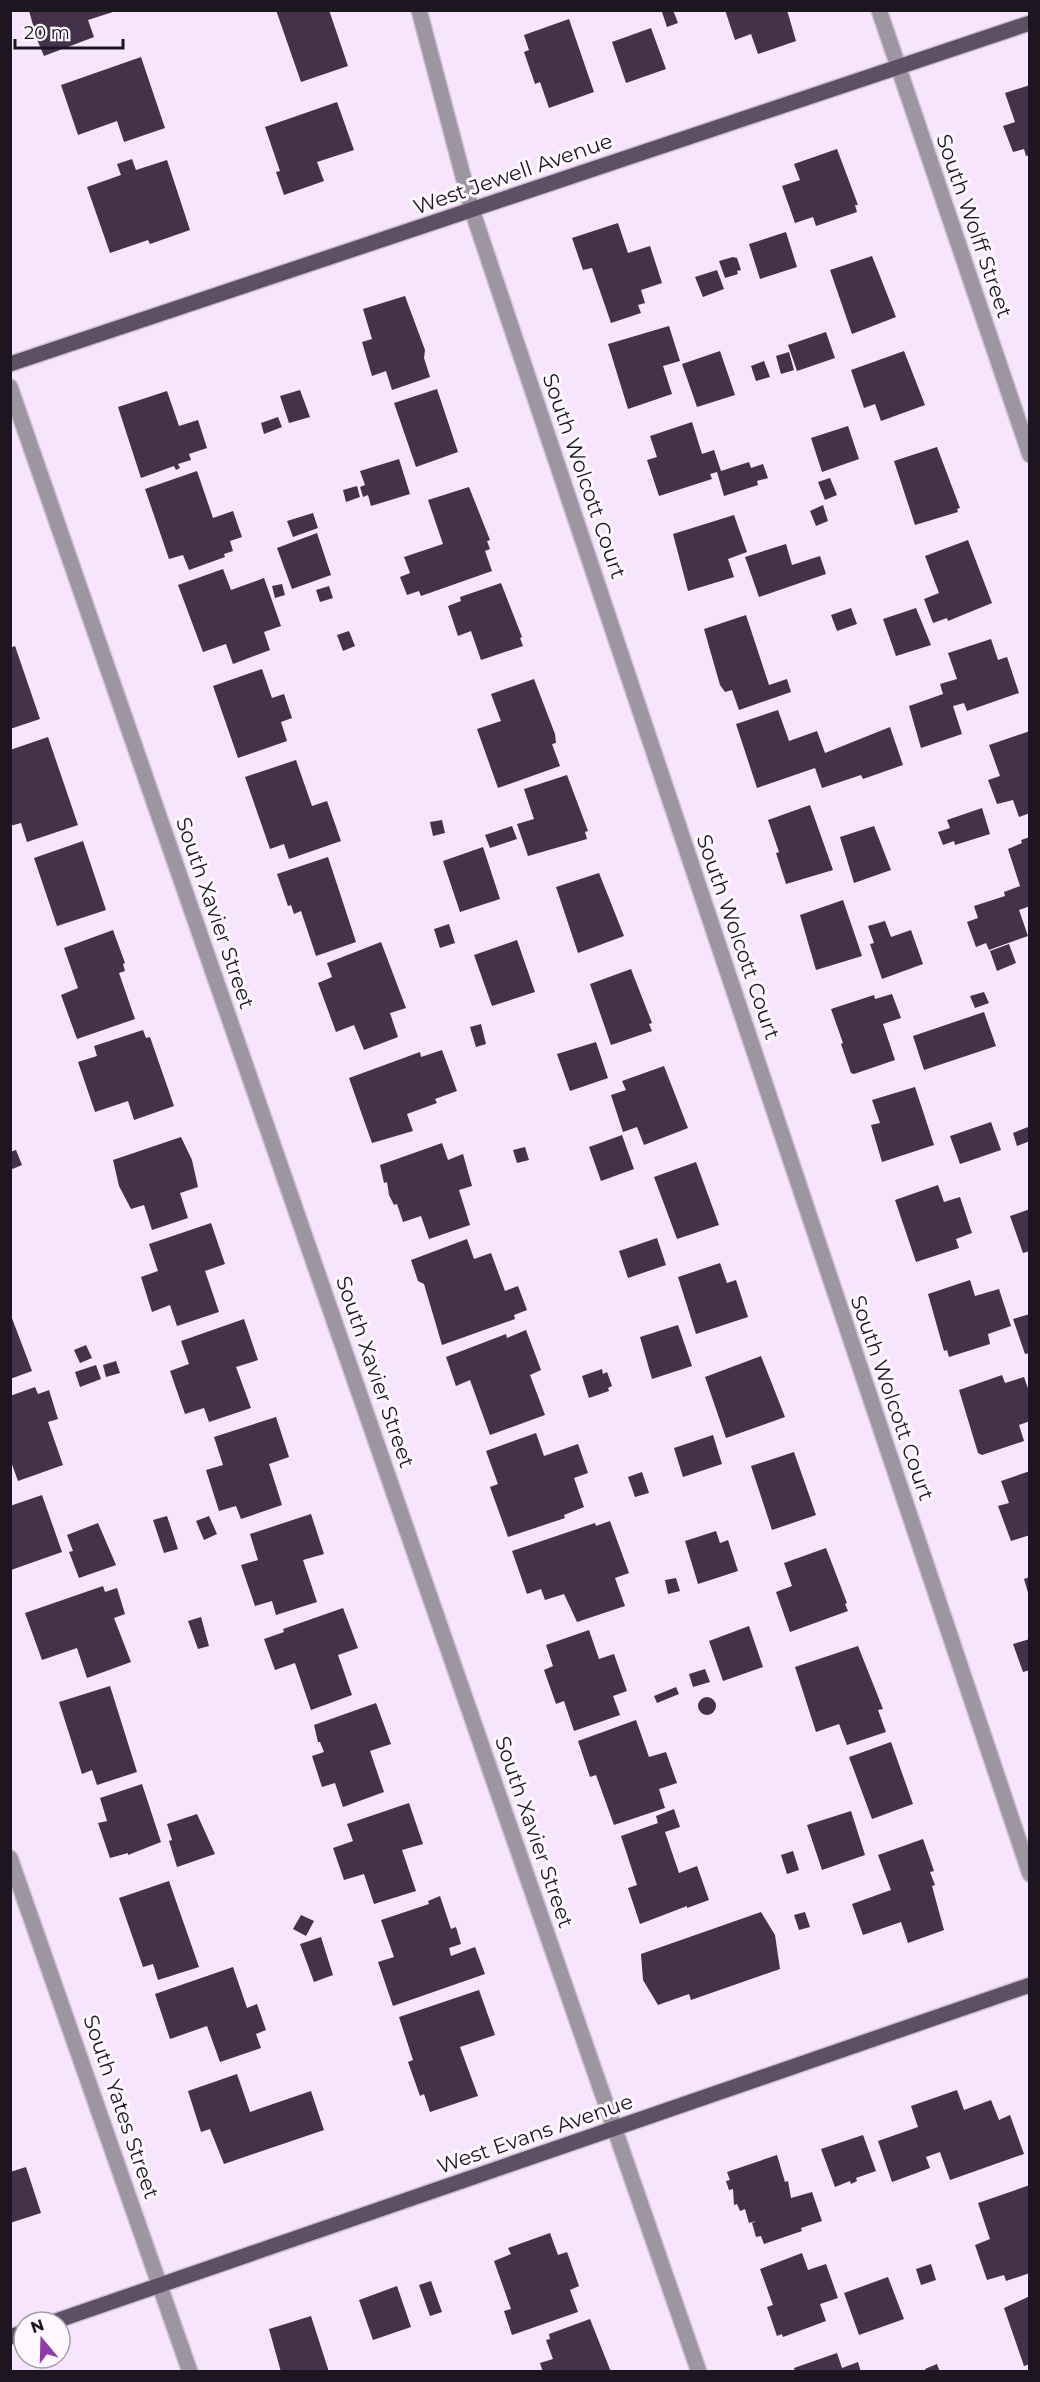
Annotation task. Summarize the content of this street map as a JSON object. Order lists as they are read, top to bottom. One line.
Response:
{"streets":{"main road":["West Jewell Avenue","West Evans Avenue"],"street":["South Wolff Street","South Wolcott Court","South Xavier Street","South Yates Street"]},"crossings":[["West Jewell Avenue","South Wolff Street"],["West Jewell Avenue","South Wolcott Court"],["South Xavier Street","West Evans Avenue"],["South Yates Street","West Evans Avenue"]],"scale_bar":"20 m","north":"top"}
